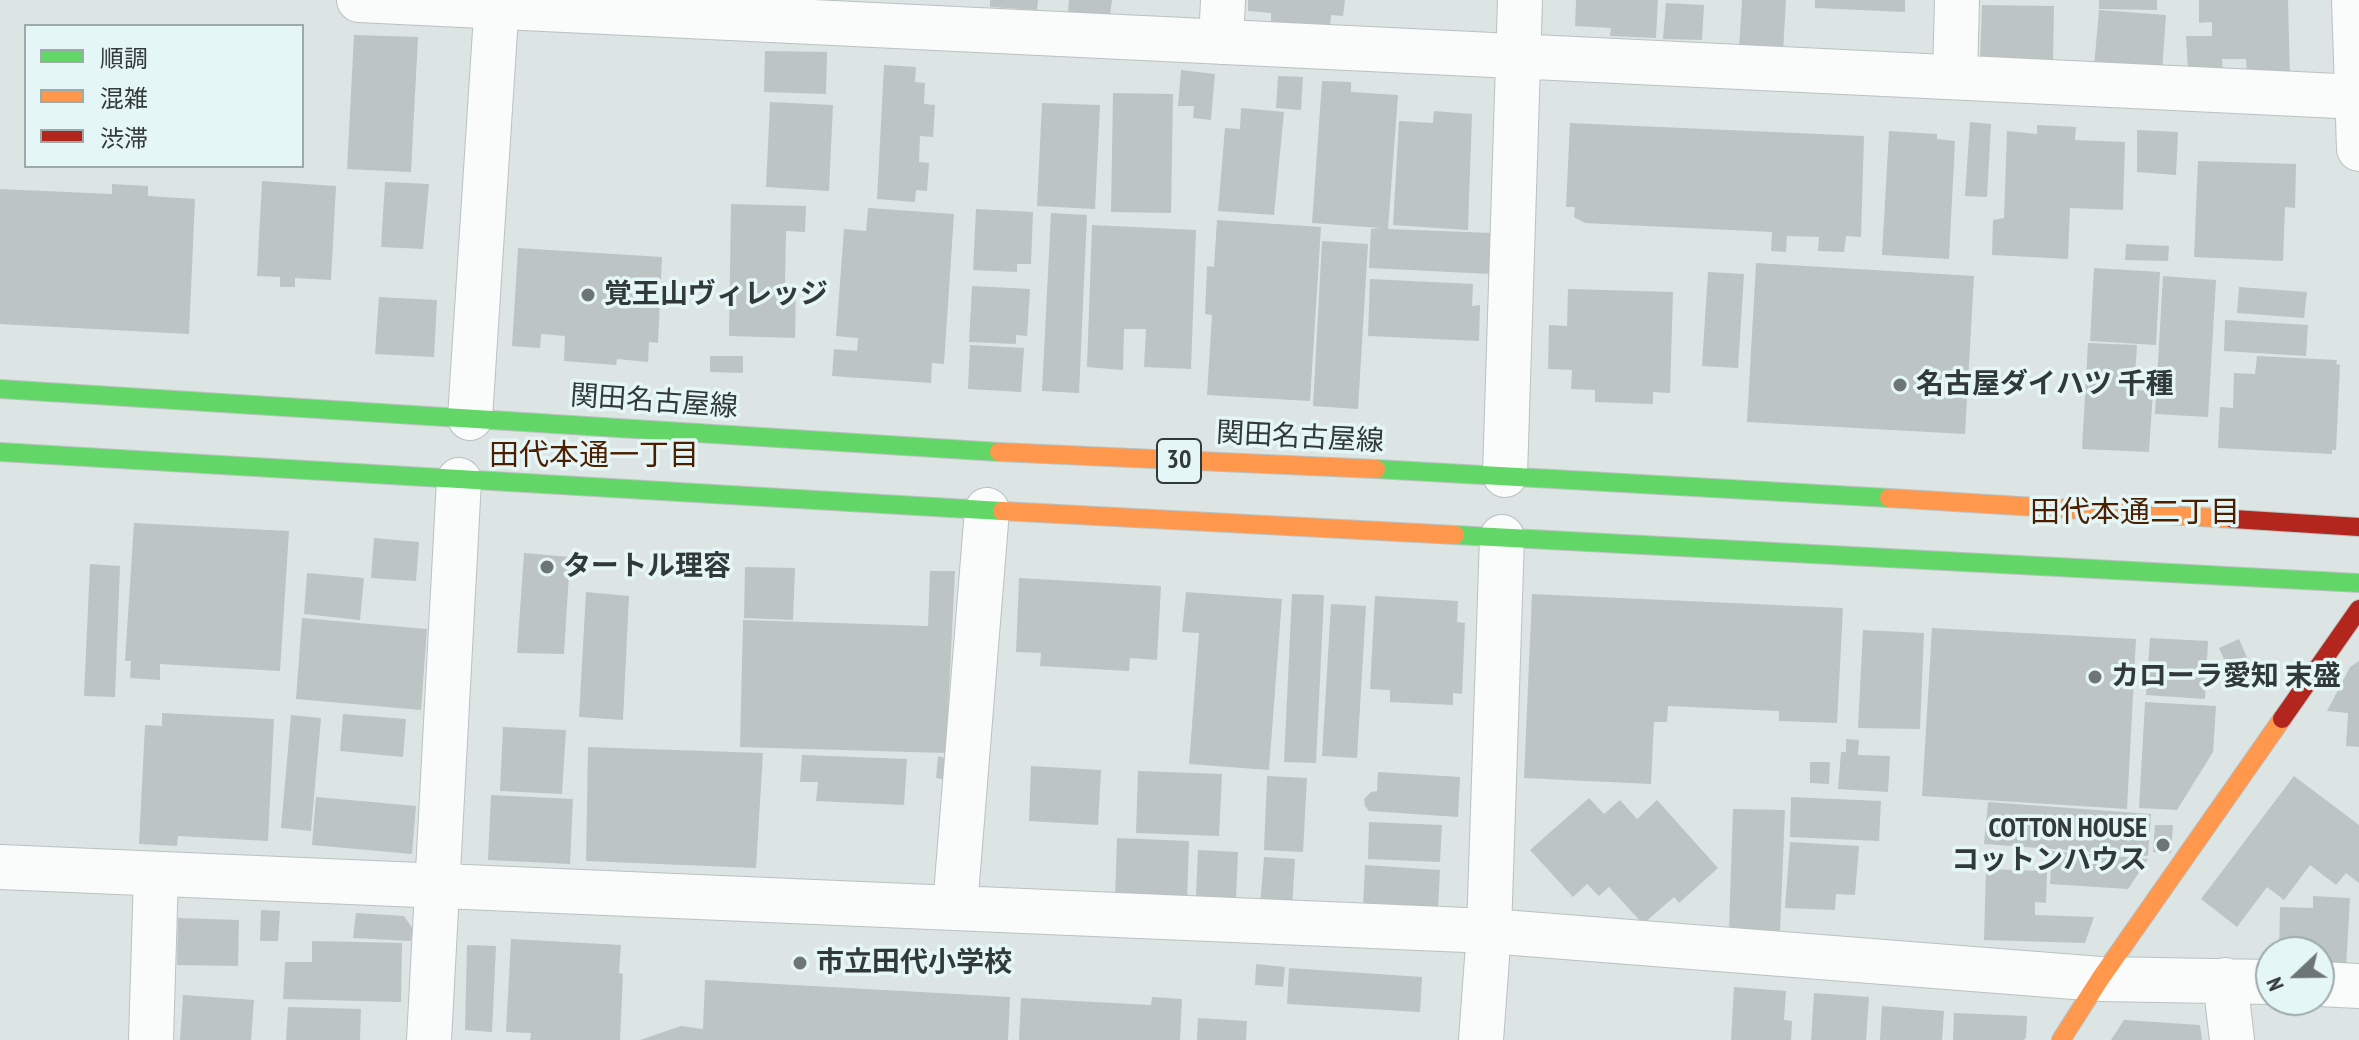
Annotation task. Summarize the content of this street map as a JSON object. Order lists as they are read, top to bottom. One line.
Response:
{"streets":{"main road":["関田名古屋線","30"]},"districts":["田代本通一丁目","田代本通二丁目"],"places":["覚王山ヴィレッジ","名古屋ダイハツ 千種","タートル理容","カローラ愛知 末盛","COTTON HOUSE コットンハウス","市立田代小学校"],"legend":["順調","混雑","渋滞"],"north":"left"}
